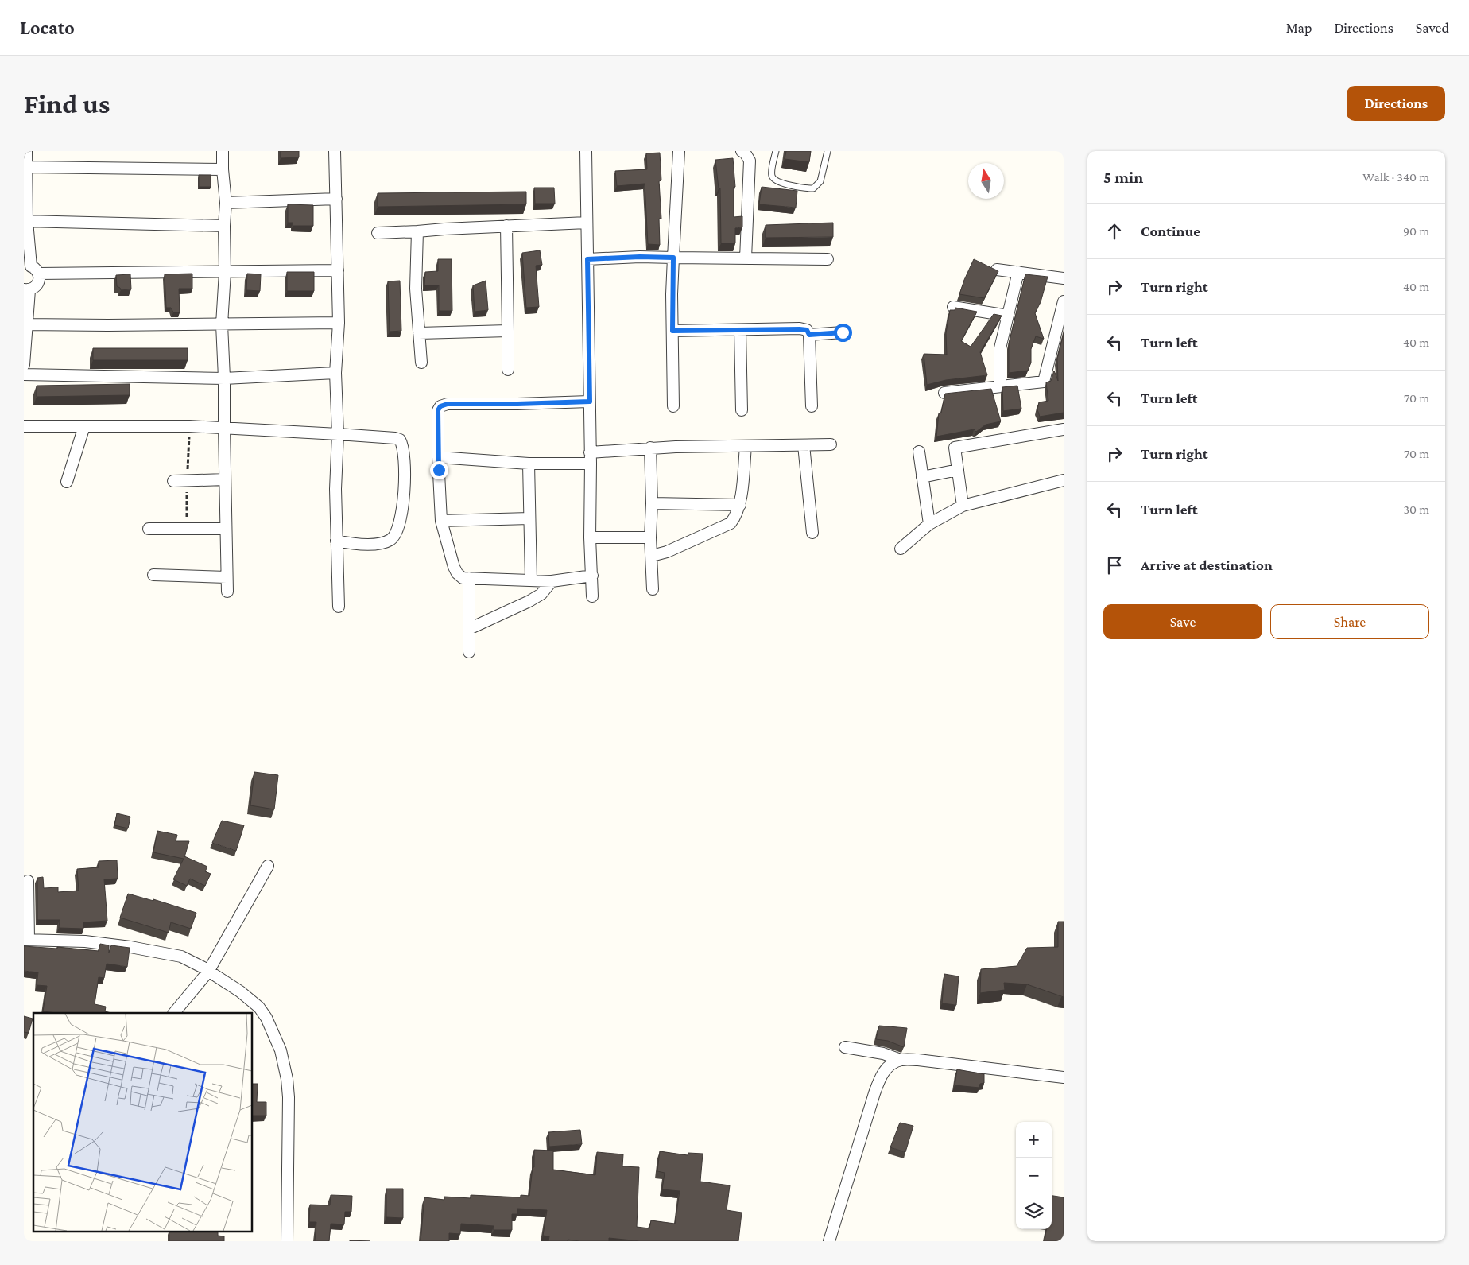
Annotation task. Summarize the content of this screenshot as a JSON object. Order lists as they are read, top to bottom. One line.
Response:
{"north":"top","page":{"header":"Locato","nav":["Map","Directions","Saved"],"buttons":["Directions",["Save","Share"]],"title":"Find us","heading":["5 min","Walk · 340 m"],"list":[["Continue","90 m"],["Turn right","40 m"],["Turn left","40 m"],["Turn left","70 m"],["Turn right","70 m"],["Turn left","30 m"],"Arrive at destination"],"map_buttons":["+","−"]}}
